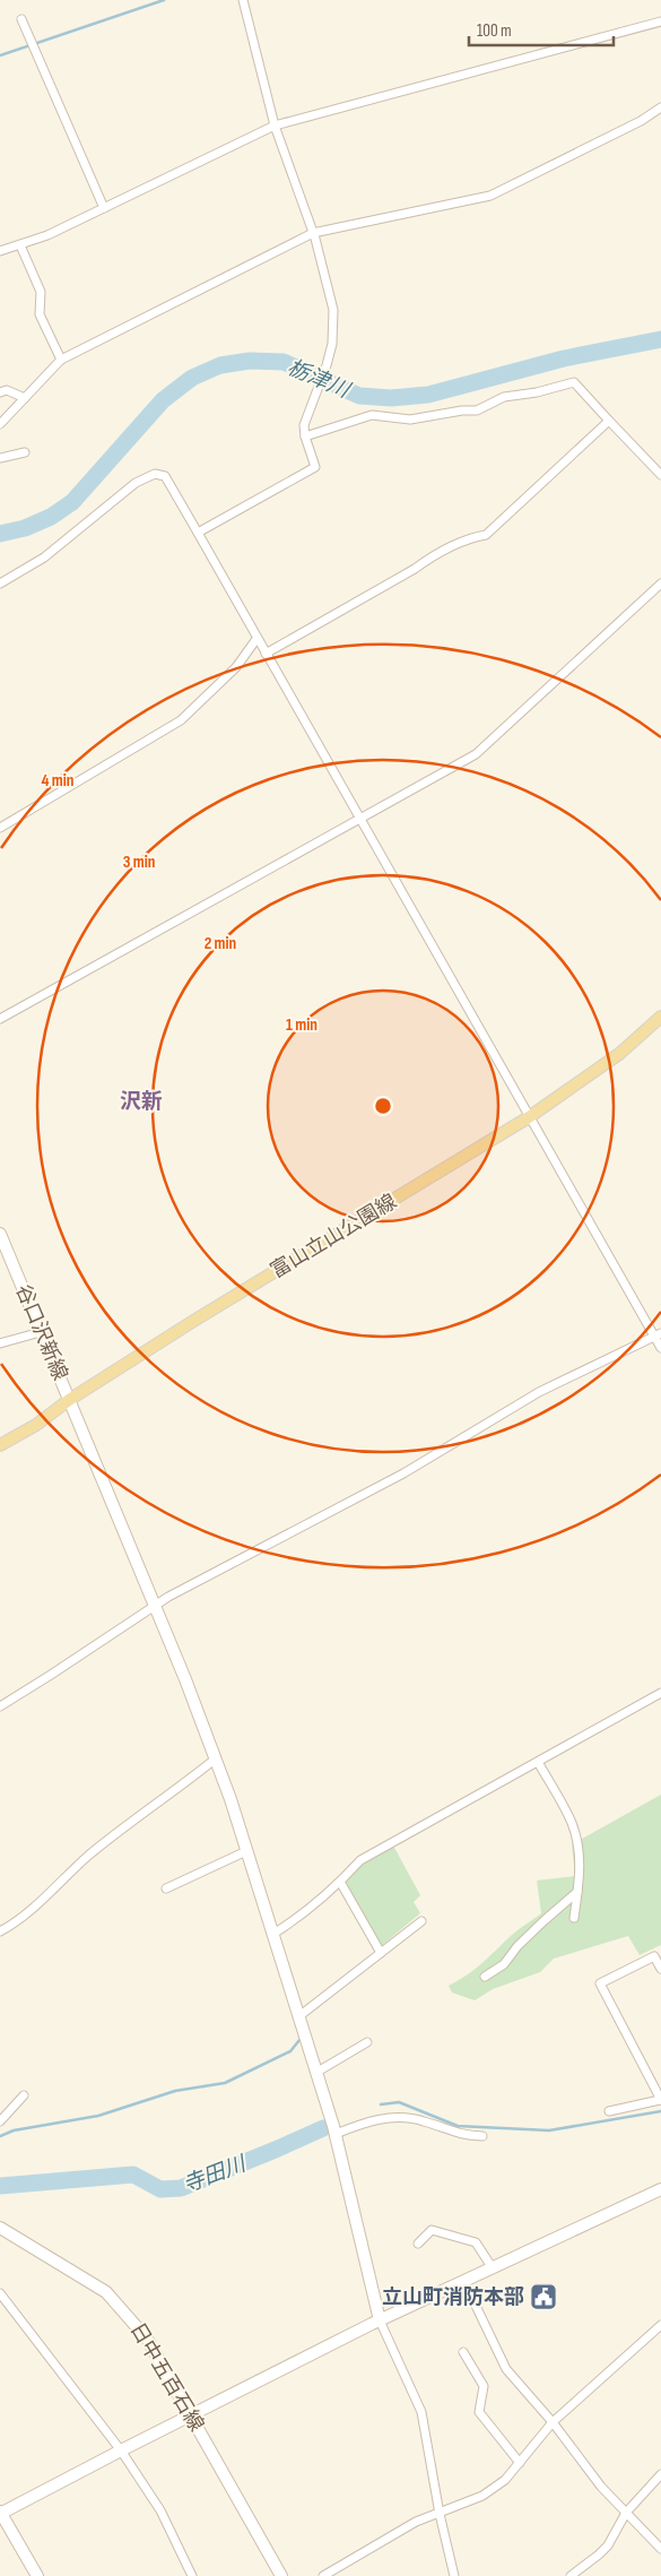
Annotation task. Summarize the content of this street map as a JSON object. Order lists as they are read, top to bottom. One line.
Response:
{"streets":{"main road":["富山立山公園線"],"street":["谷口沢新線","日中五百石線"]},"crossings":[["富山立山公園線","谷口沢新線"]],"districts":["沢新"],"water":["栃津川","寺田川"],"places":{"public building":["立山町消防本部"]},"scale_bar":"100 m","rings":["4 min","3 min","2 min","1 min"]}
